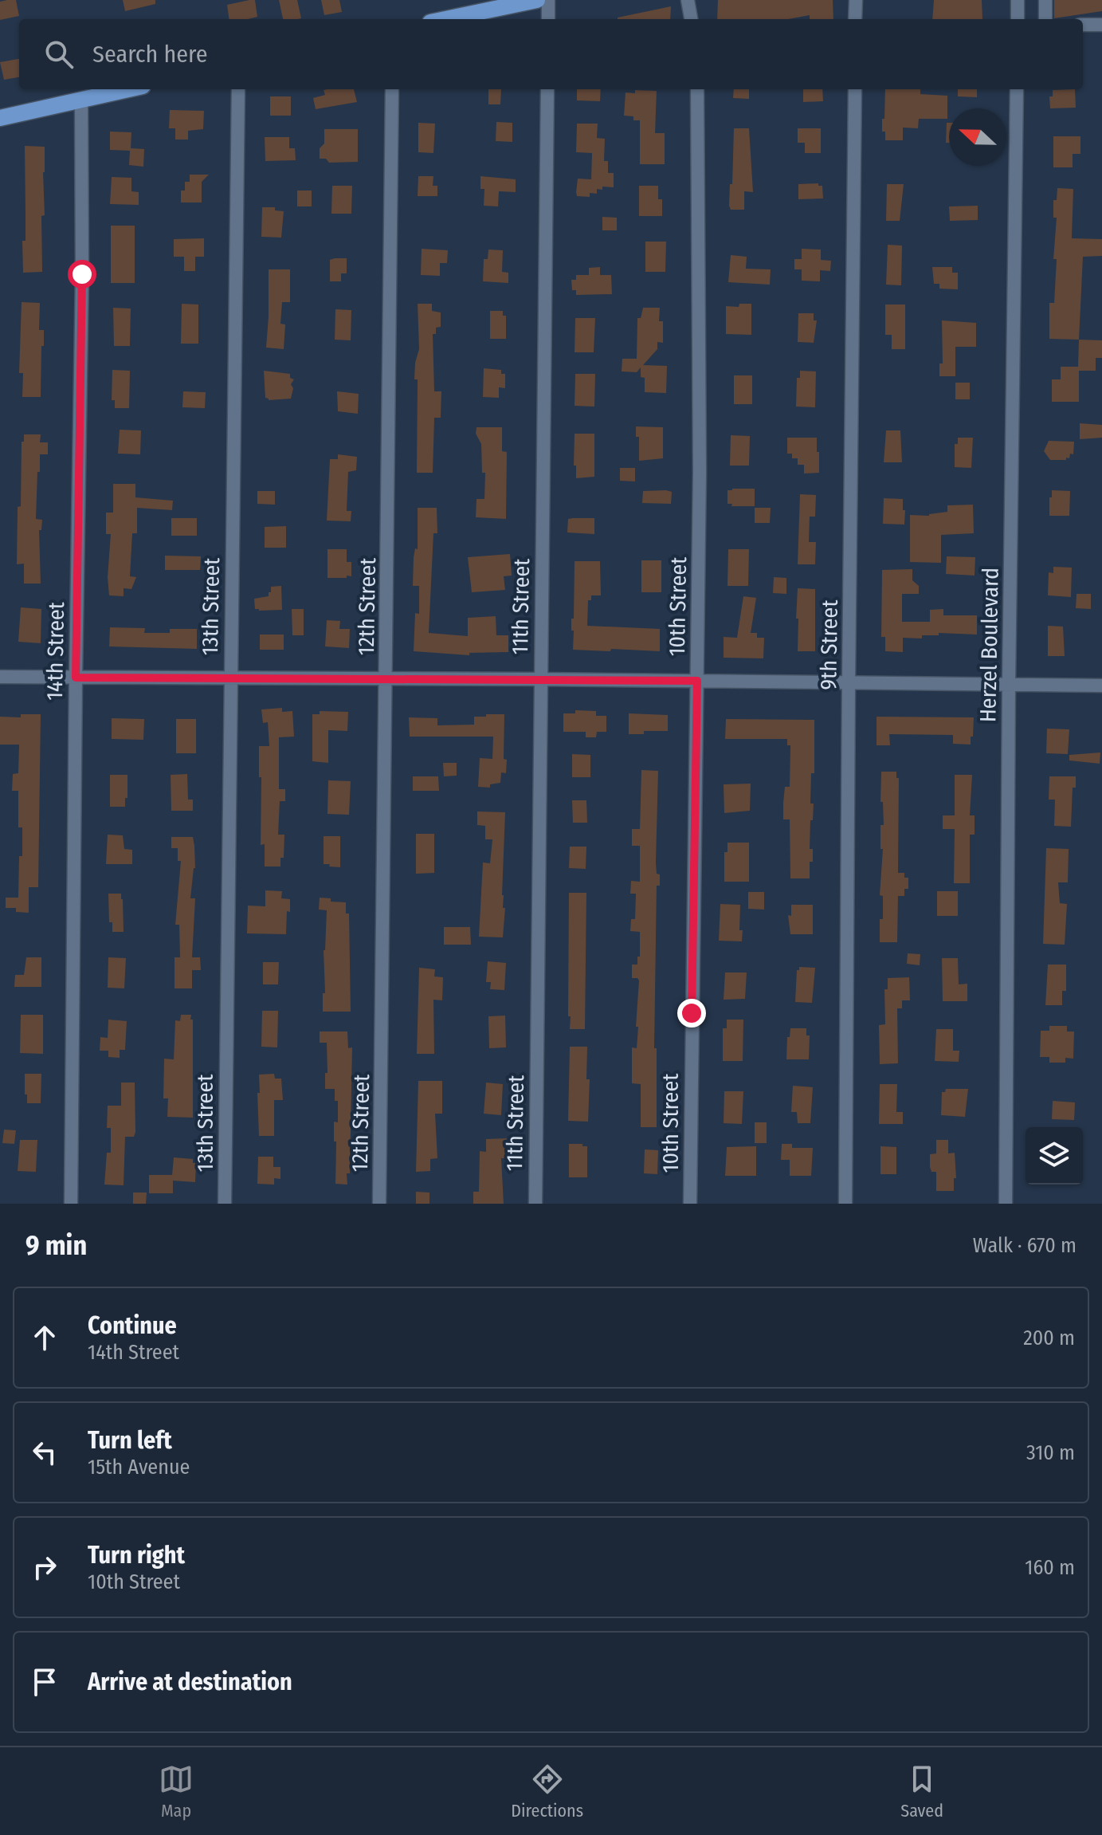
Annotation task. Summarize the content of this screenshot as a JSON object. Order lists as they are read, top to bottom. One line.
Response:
{"streets":{"street":["13th Street","12th Street","11th Street","10th Street","9th Street","Herzel Boulevard","14th Street"]},"north":"left","page":{"search":"Search here","heading":["9 min","Walk · 670 m"],"list":[["Continue","14th Street","200 m"],["Turn left","15th Avenue","310 m"],["Turn right","10th Street","160 m"],"Arrive at destination"],"nav":["Map","Directions","Saved"]}}
